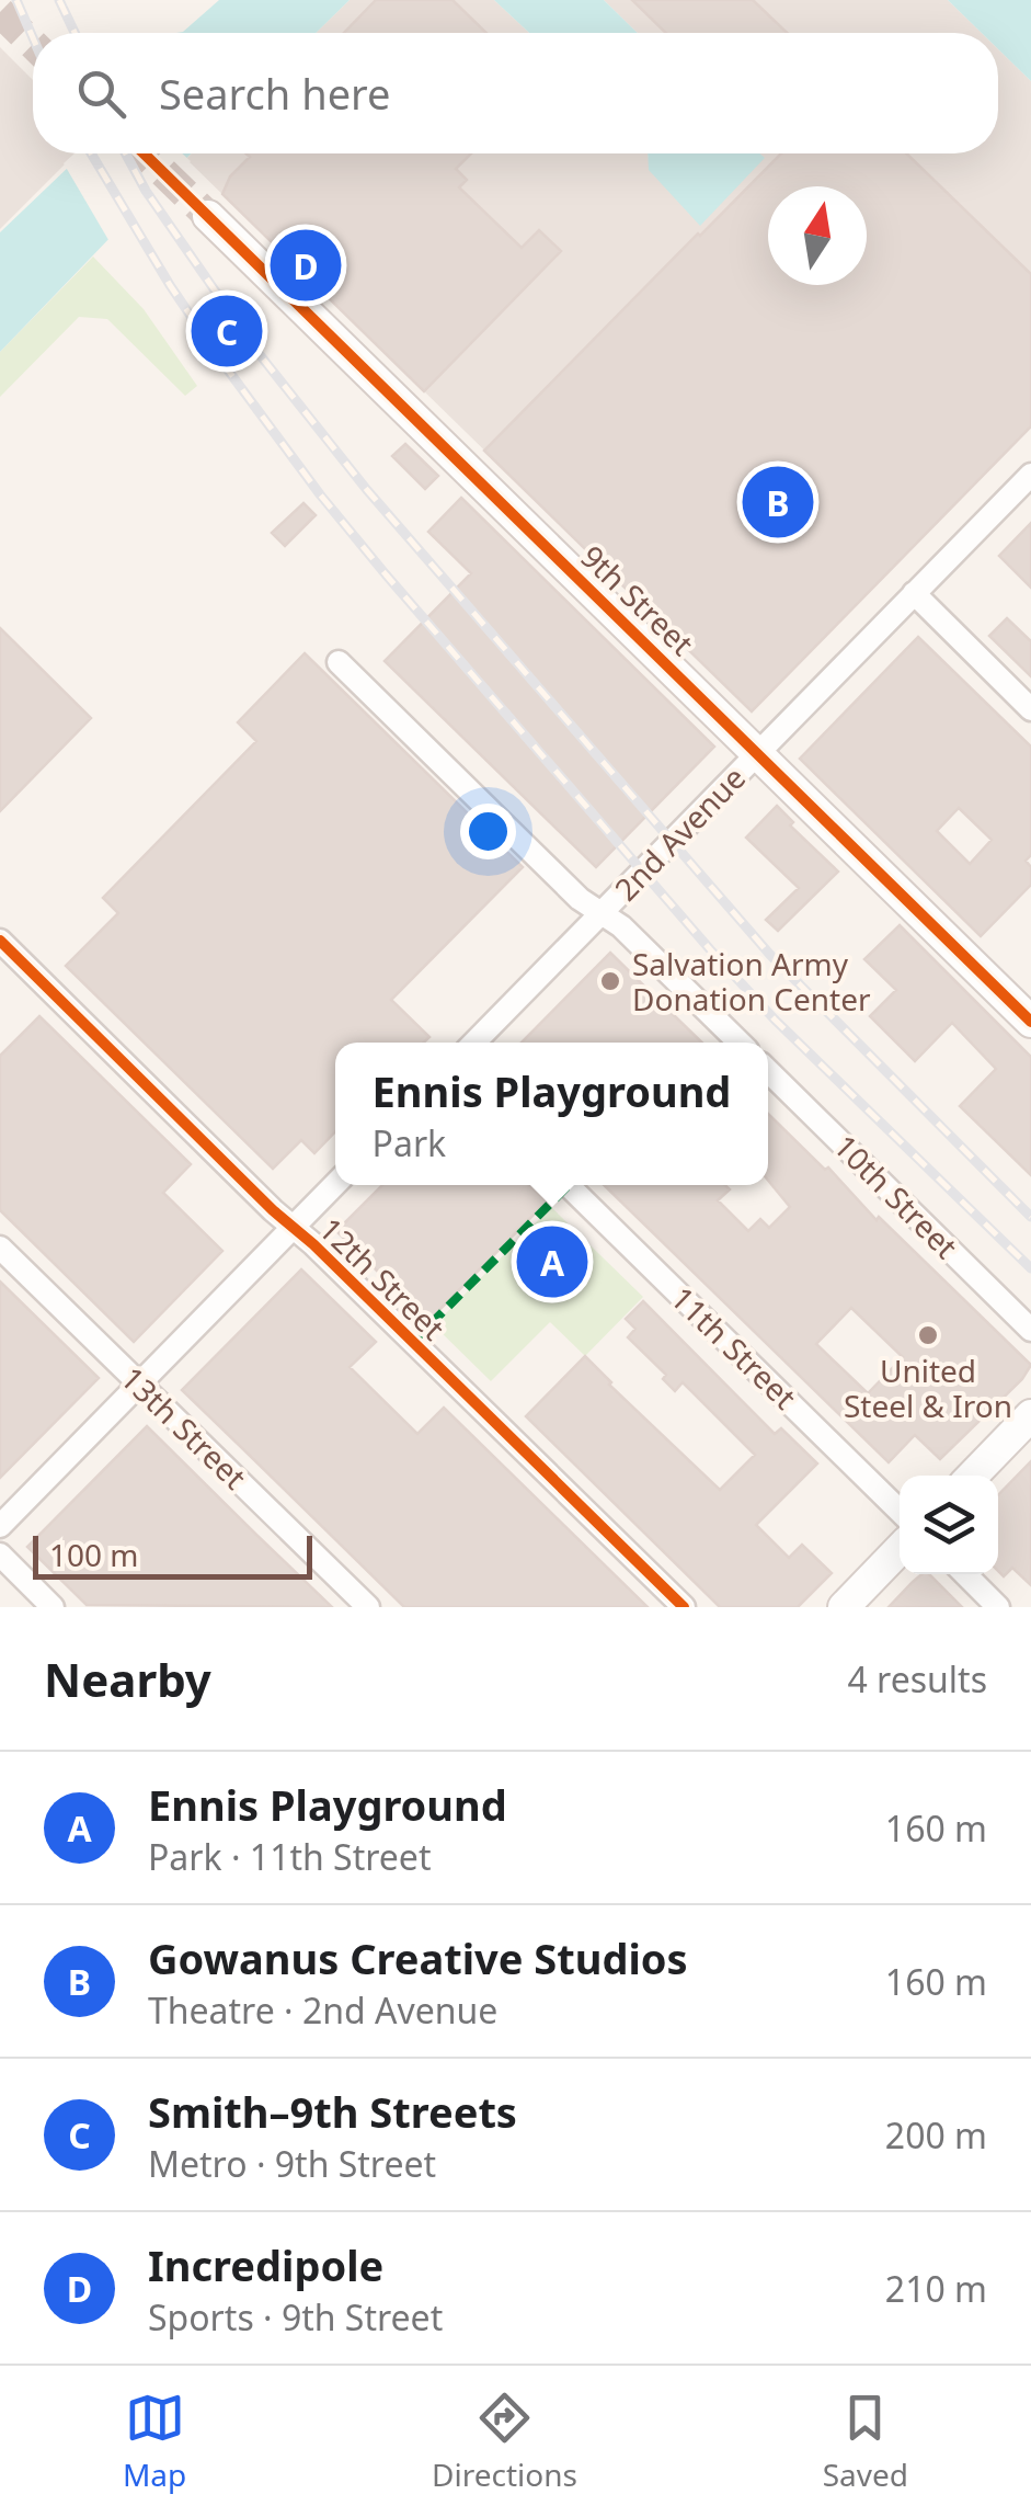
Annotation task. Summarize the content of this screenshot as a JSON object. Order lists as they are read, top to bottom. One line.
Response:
{"streets":{"main road":["9th Street"],"street":["2nd Avenue","10th Street","12th Street","11th Street","13th Street"]},"crossings":[["9th Street","2nd Avenue"]],"places":["Salvation Army Donation Center","United Steel & Iron"],"scale_bar":"100 m","north":"top","page":{"search":"Search here","pins":["D","C","B","A"],"popup":["Ennis Playground","Park"],"scale":"100 m","heading":["Nearby","4 results"],"list":[{"mark":"A","name":"Ennis Playground","note":"Park · 11th Street","value":"160 m"},{"mark":"B","name":"Gowanus Creative Studios","note":"Theatre · 2nd Avenue","value":"160 m"},{"mark":"C","name":"Smith–9th Streets","note":"Metro · 9th Street","value":"200 m"},{"mark":"D","name":"Incredipole","note":"Sports · 9th Street","value":"210 m"}],"nav":["Map","Directions","Saved"]}}
